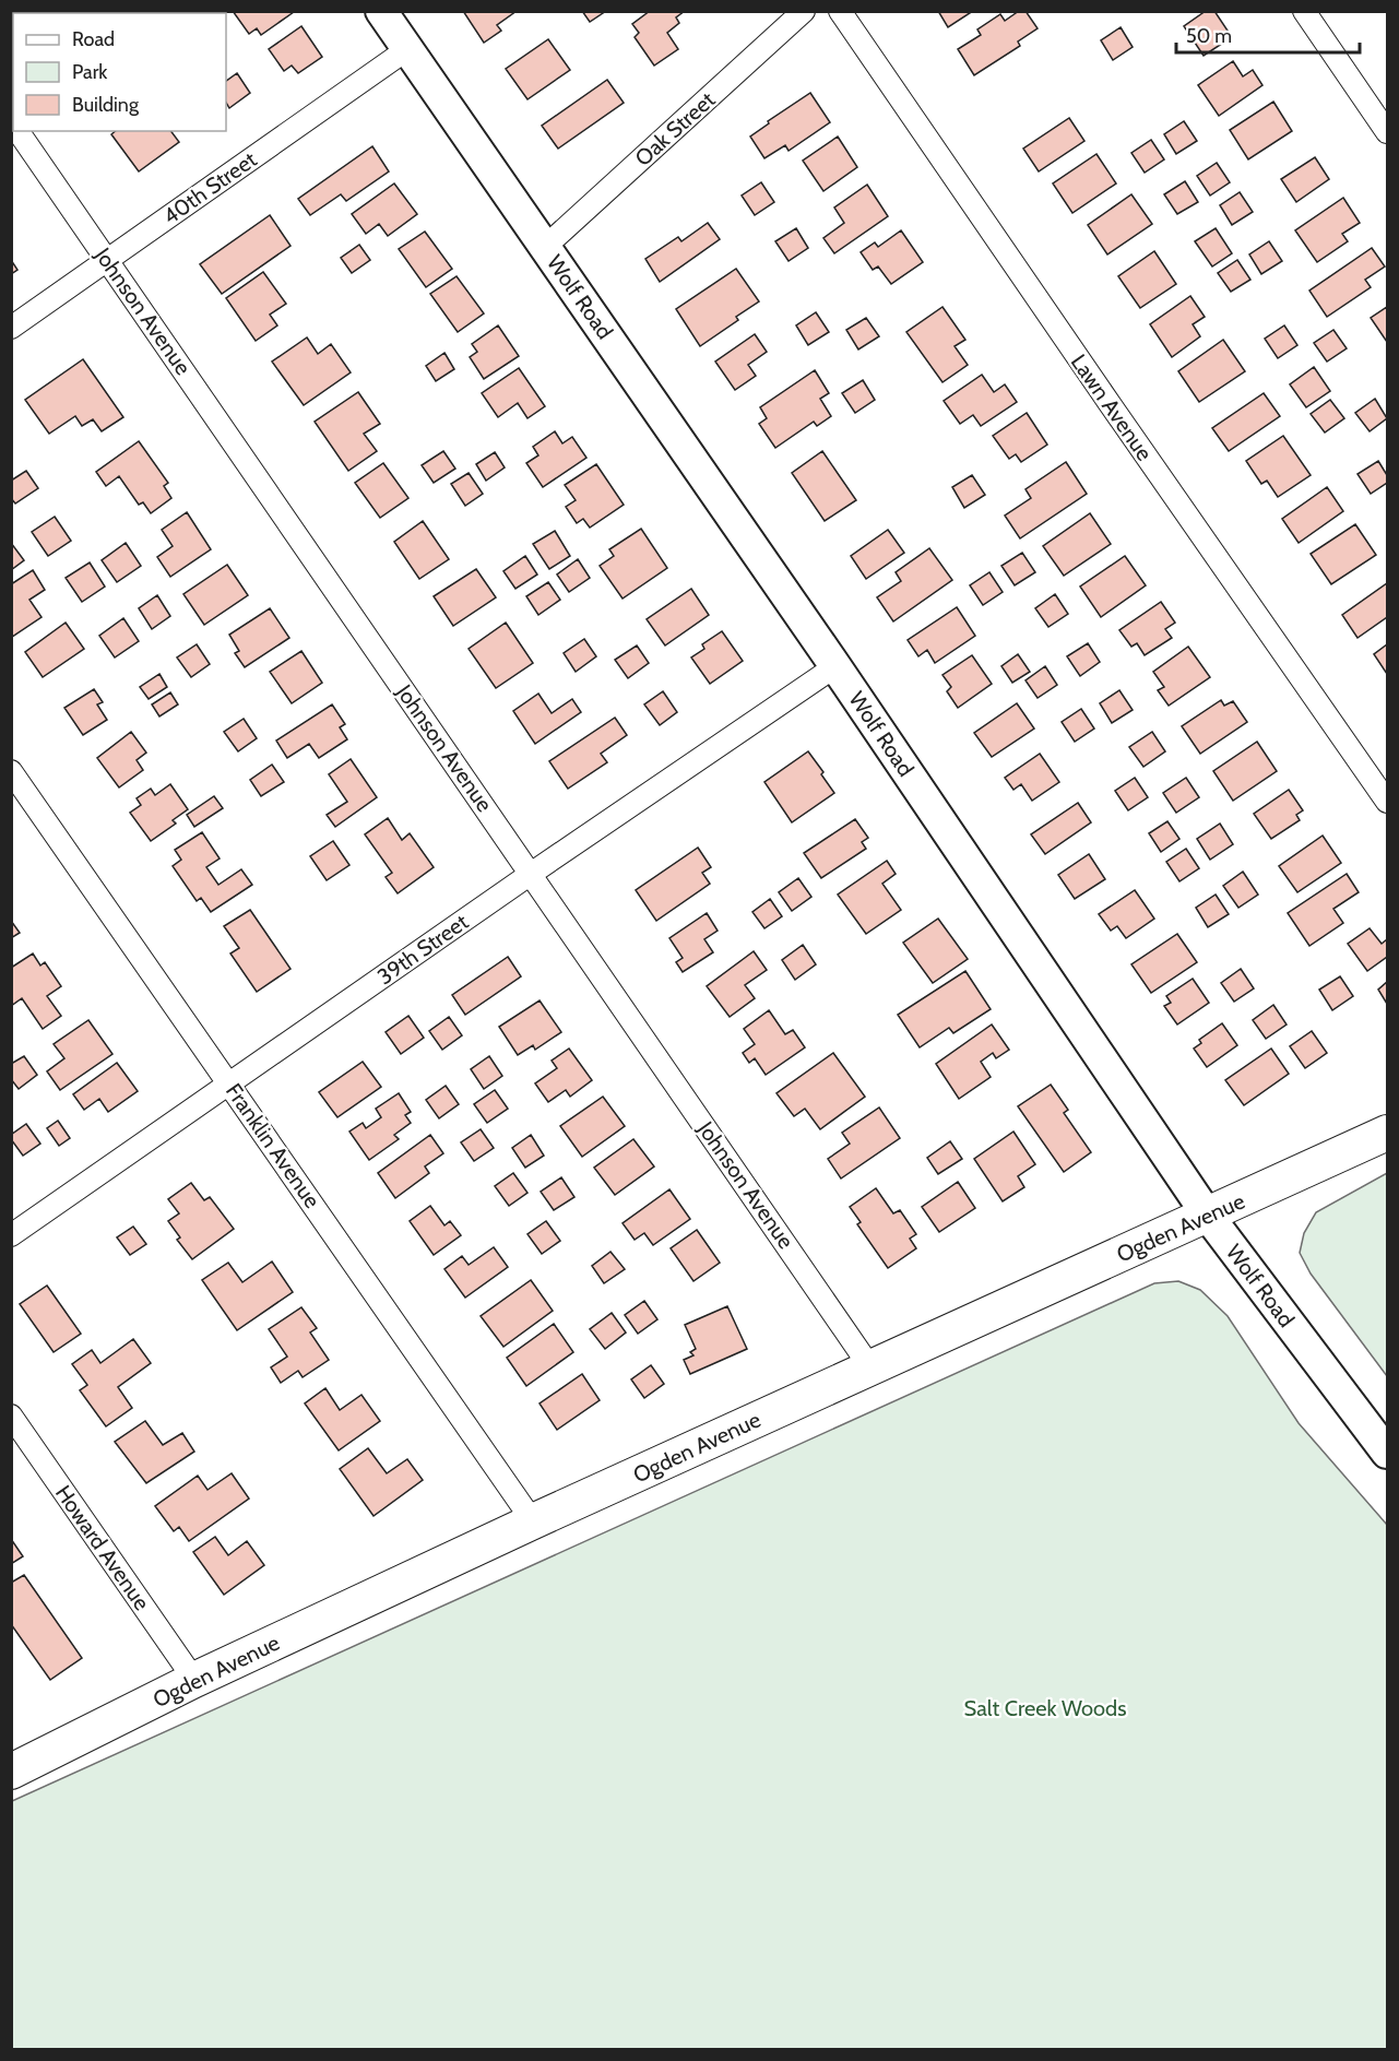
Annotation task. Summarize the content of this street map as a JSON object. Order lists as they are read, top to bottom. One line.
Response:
{"streets":{"main road":["Wolf Road","Ogden Avenue"],"street":["Oak Street","40th Street","Johnson Avenue","Lawn Avenue","39th Street","Franklin Avenue","Howard Avenue"]},"crossings":[["Oak Street","Wolf Road"],["40th Street","Wolf Road"],["40th Street","Johnson Avenue"],["Wolf Road","39th Street"],["Wolf Road","Ogden Avenue"],["Johnson Avenue","39th Street"],["Johnson Avenue","Ogden Avenue"],["39th Street","Franklin Avenue"],["Franklin Avenue","Ogden Avenue"],["Ogden Avenue","Howard Avenue"]],"parks":["Salt Creek Woods"],"legend":["Road","Park","Building"],"scale_bar":"50 m"}
